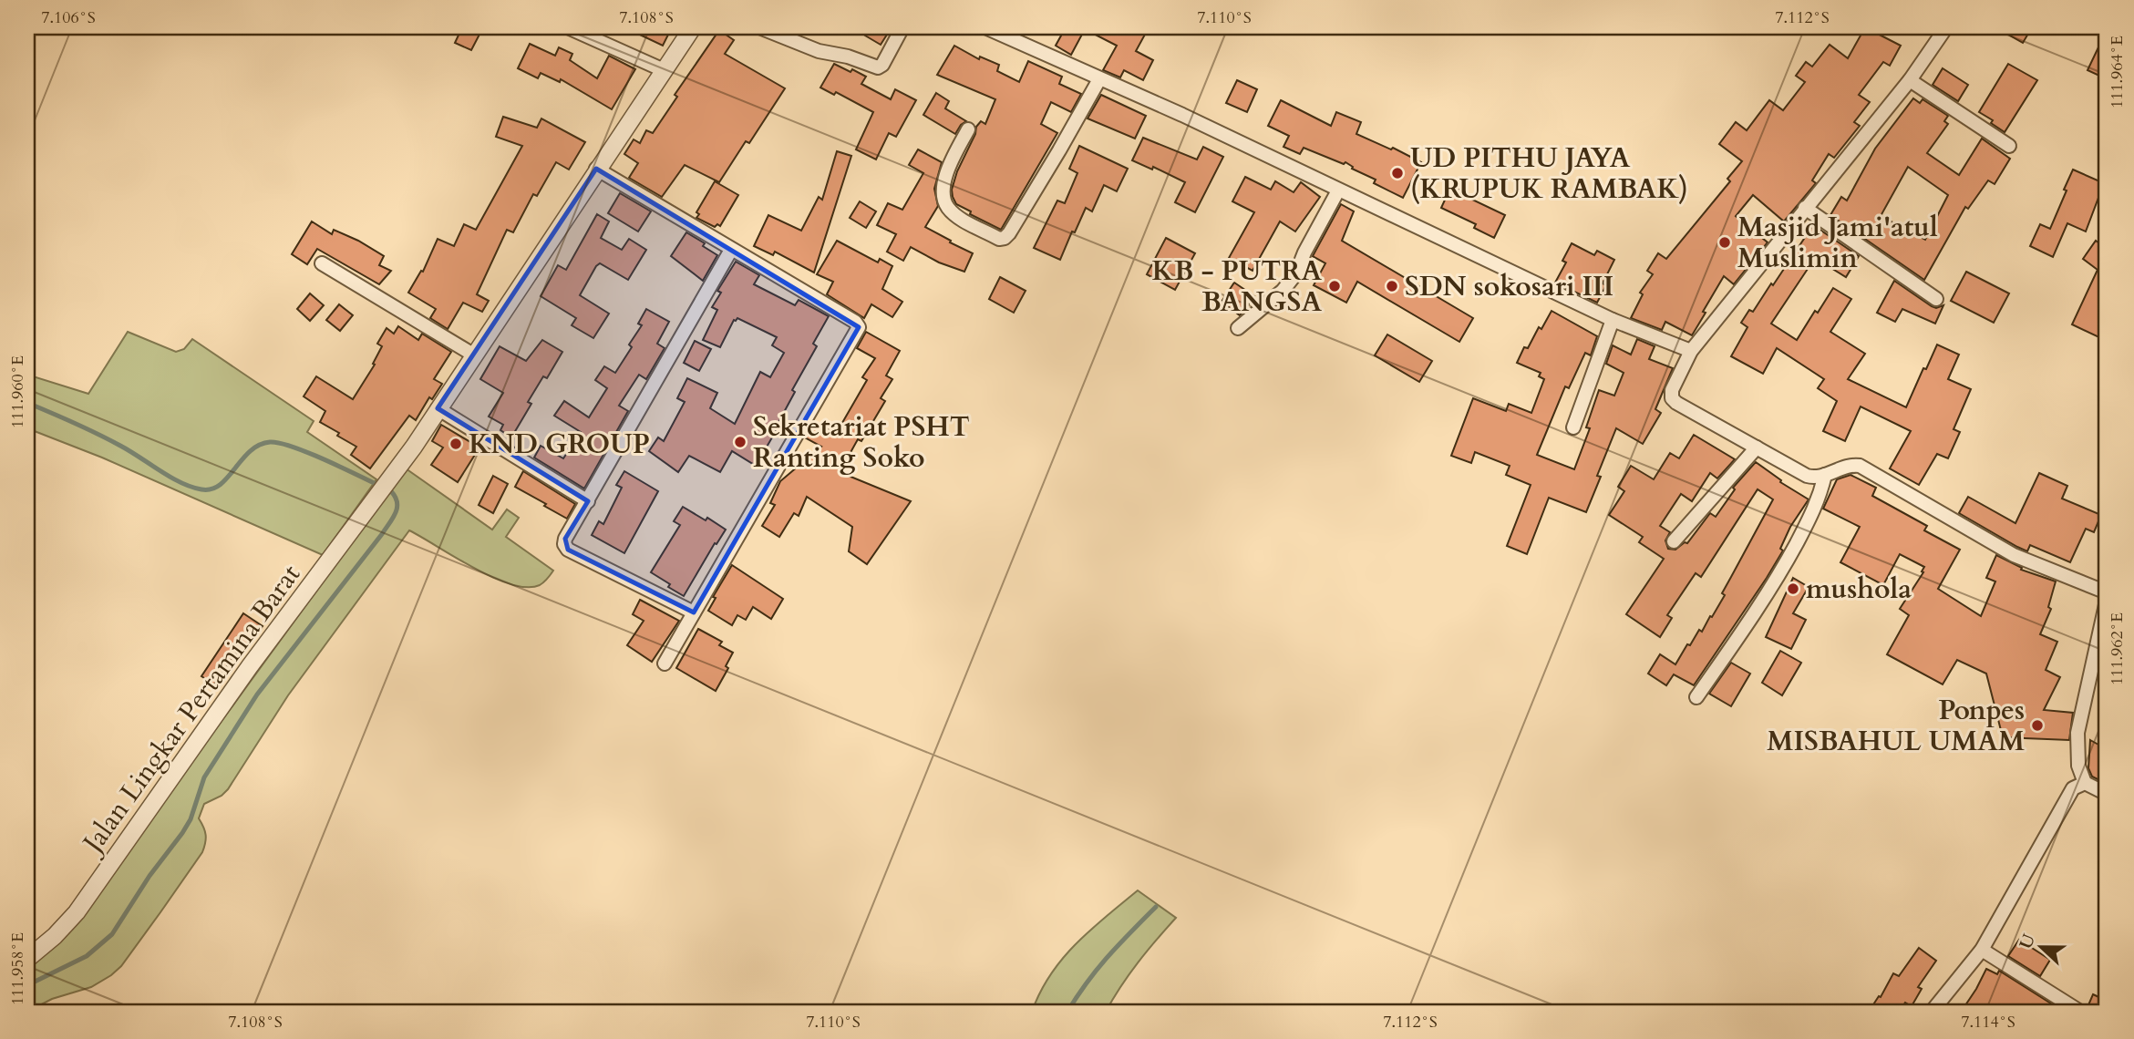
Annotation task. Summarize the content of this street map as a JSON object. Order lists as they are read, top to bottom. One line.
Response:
{"streets":{"street":["Jalan Lingkar Pertamina Barat"]},"places":["UD PITHU JAYA (KRUPUK RAMBAK)","Masjid Jami'atul Muslimin","KB - PUTRA BANGSA","SDN sokosari III","Sekretariat PSHT Ranting Soko","KND GROUP","mushola","Ponpes MISBAHUL UMAM"],"north":"left","coordinates":["7.106°S","7.108°S","7.110°S","7.112°S","111.964°E","111.960°E","111.962°E","111.958°E","7.114°S"]}
